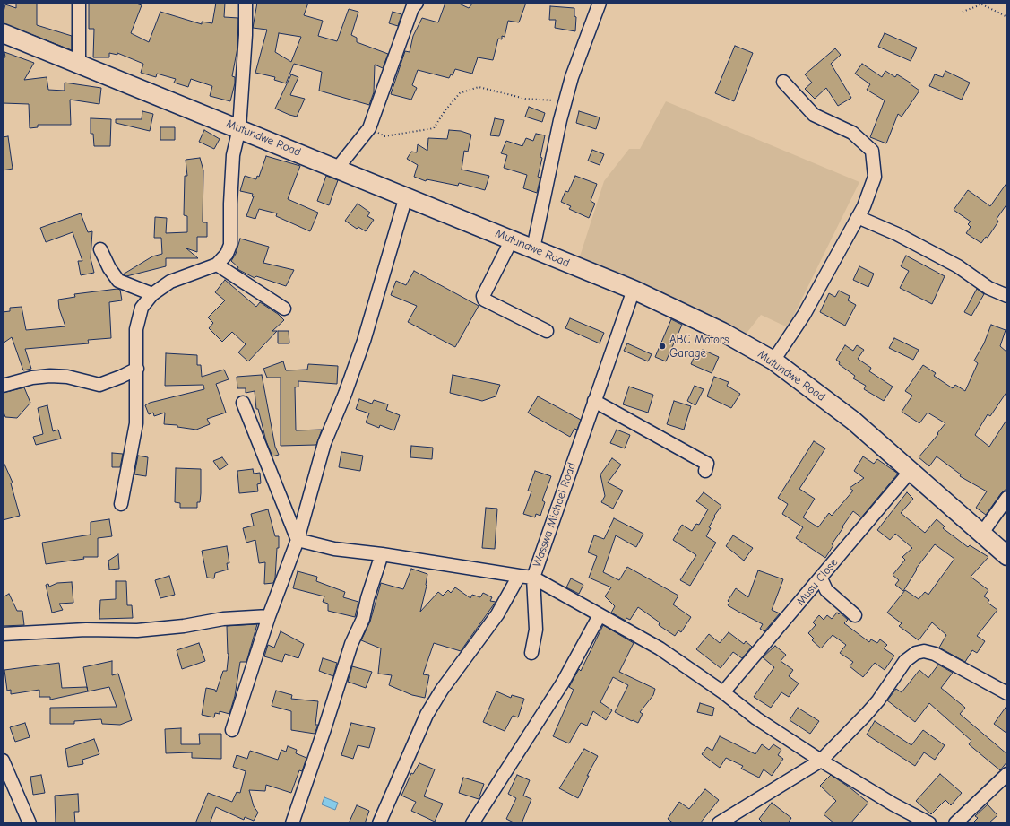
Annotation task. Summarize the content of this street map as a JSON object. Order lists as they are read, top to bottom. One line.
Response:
{"streets":{"main road":["Mutundwe Road"],"street":["Wasswa Michael Road","Musu Close"]},"crossings":[["Mutundwe Road","Wasswa Michael Road"],["Mutundwe Road","Musu Close"]],"places":["ABC Motors Garage"]}
